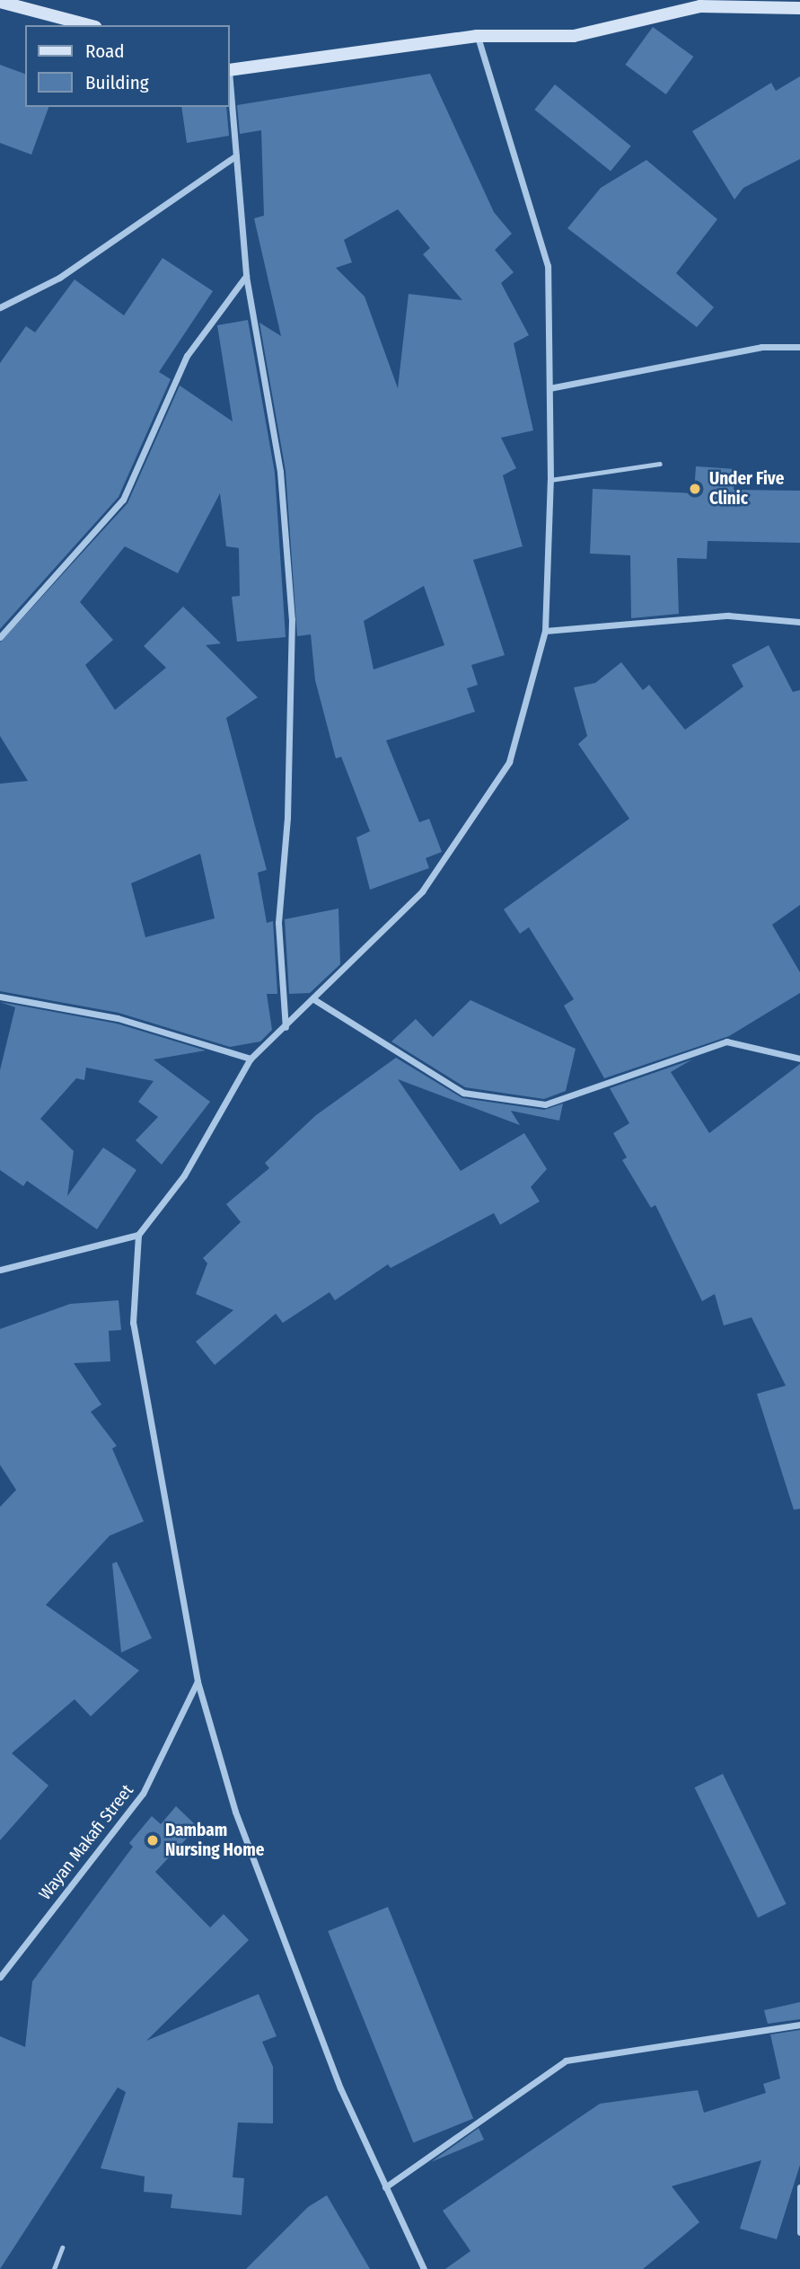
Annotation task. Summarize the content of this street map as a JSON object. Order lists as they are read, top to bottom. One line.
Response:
{"streets":{"street":["Wayan Makafi Street"]},"places":["Under Five Clinic","Dambam Nursing Home"],"legend":["Road","Building"]}
